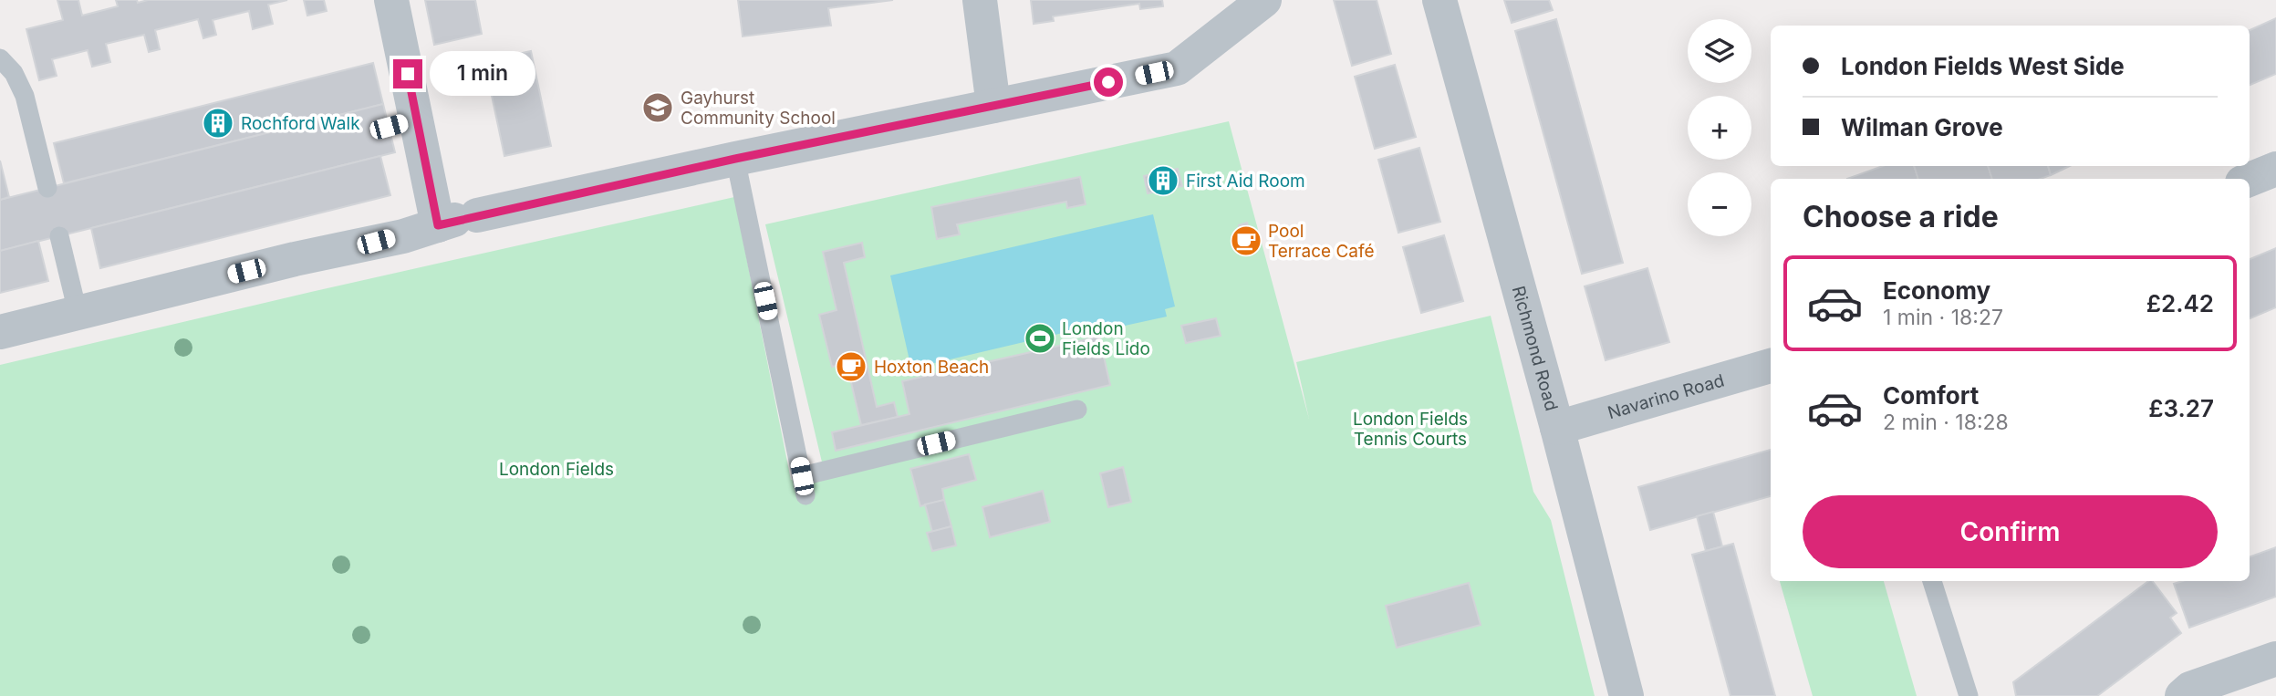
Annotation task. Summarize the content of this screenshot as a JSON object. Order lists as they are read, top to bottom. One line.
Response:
{"streets":{"street":["Richmond Road","Navarino Road"]},"crossings":[["Richmond Road","Navarino Road"]],"parks":["London Fields Tennis Courts","London Fields"],"places":{"school or university":["Gayhurst Community School"],"building":["Rochford Walk","First Aid Room"],"cafe":["Pool Terrace Café","Hoxton Beach"],"sports":["London Fields Lido"]},"page":{"map_buttons":["+","−"],"banner":["London Fields West Side","Wilman Grove"],"bubble":"1 min","heading":"Choose a ride","list":[{"name":"Economy","note":"1 min · 18:27","value":"£2.42"},{"name":"Comfort","note":"2 min · 18:28","value":"£3.27"}],"buttons":"Confirm"}}
